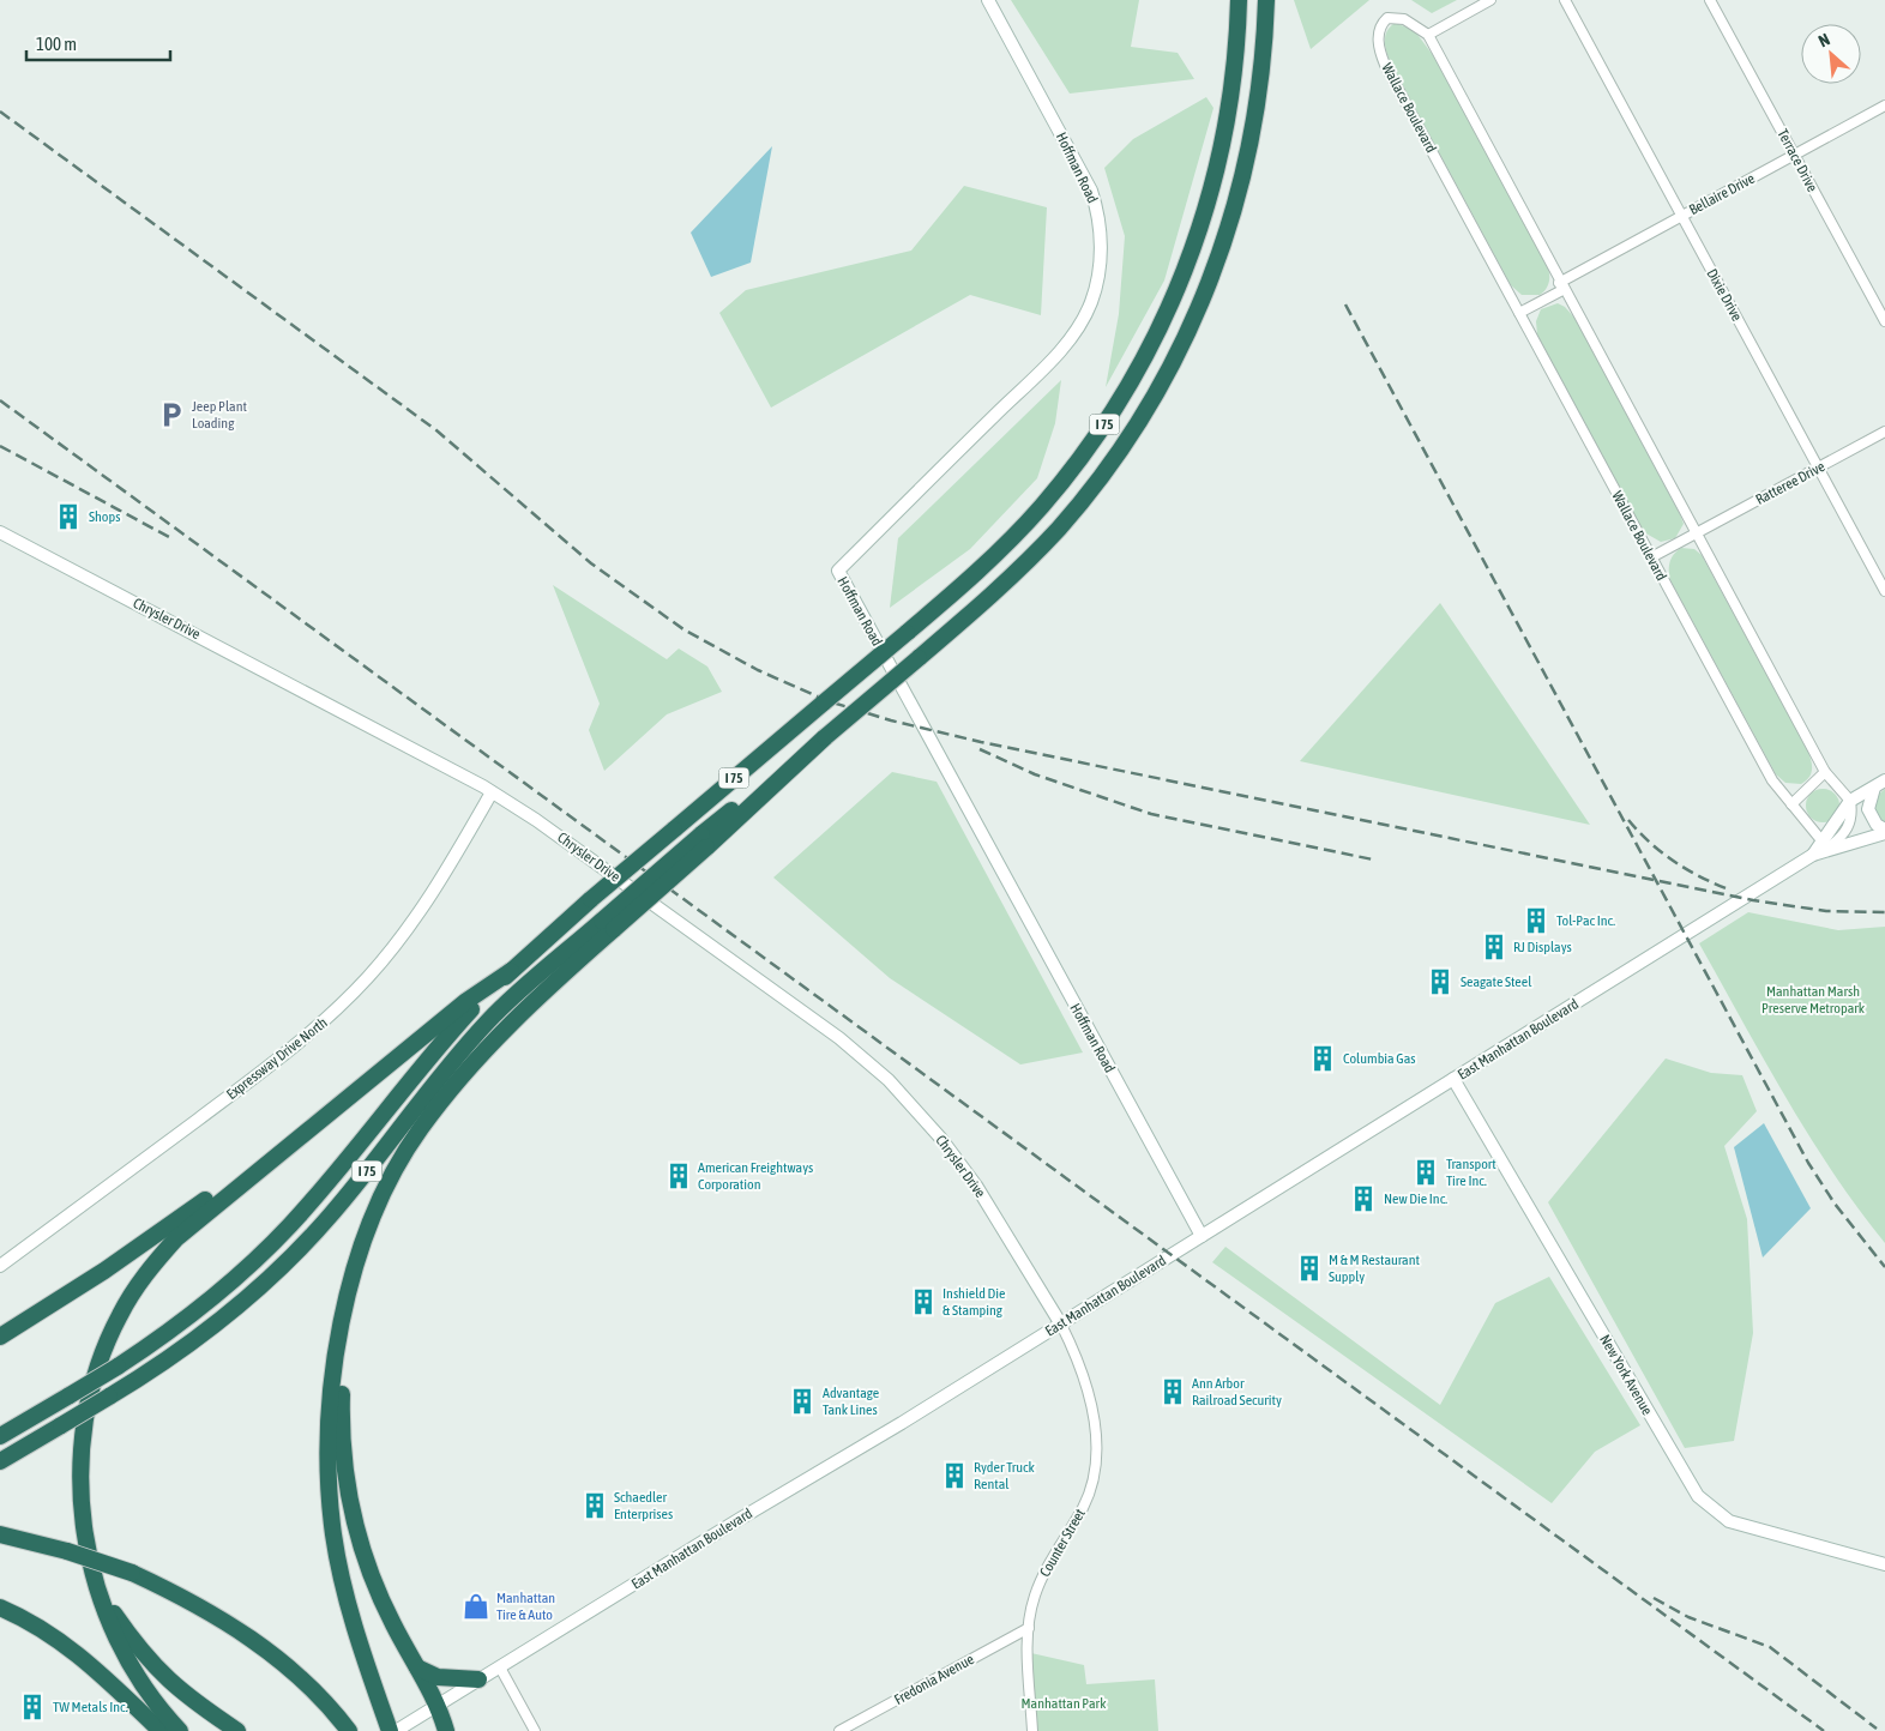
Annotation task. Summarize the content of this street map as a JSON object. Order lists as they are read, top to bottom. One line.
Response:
{"streets":{"highway":["I 75"],"street":["Wallace Boulevard","Terrace Drive","Hoffman Road","Bellaire Drive","Dixie Drive","Ratteree Drive","Chrysler Drive","East Manhattan Boulevard","Expressway Drive North","New York Avenue","Counter Street","Fredonia Avenue"]},"crossings":[["Wallace Boulevard","Bellaire Drive"],["Wallace Boulevard","Ratteree Drive"],["Wallace Boulevard","East Manhattan Boulevard"],["Terrace Drive","Bellaire Drive"],["Hoffman Road","East Manhattan Boulevard"],["Bellaire Drive","Dixie Drive"],["Dixie Drive","Ratteree Drive"],["Chrysler Drive","East Manhattan Boulevard"],["Chrysler Drive","Expressway Drive North"],["Chrysler Drive","Counter Street"],["East Manhattan Boulevard","New York Avenue"],["East Manhattan Boulevard","Counter Street"],["Counter Street","Fredonia Avenue"]],"parks":["Manhattan Marsh Preserve Metropark","Manhattan Park"],"places":{"parking":["Jeep Plant Loading"],"building":["Shops","Tol-Pac Inc.","RJ Displays","Seagate Steel","Columbia Gas","Transport Tire Inc.","American Freightways Corporation","New Die Inc.","M & M Restaurant Supply","Inshield Die & Stamping","Ann Arbor Railroad Security","Advantage Tank Lines","Ryder Truck Rental","Schaedler Enterprises","TW Metals Inc."],"shop":["Manhattan Tire & Auto"]},"scale_bar":"100 m","north":"top left"}
